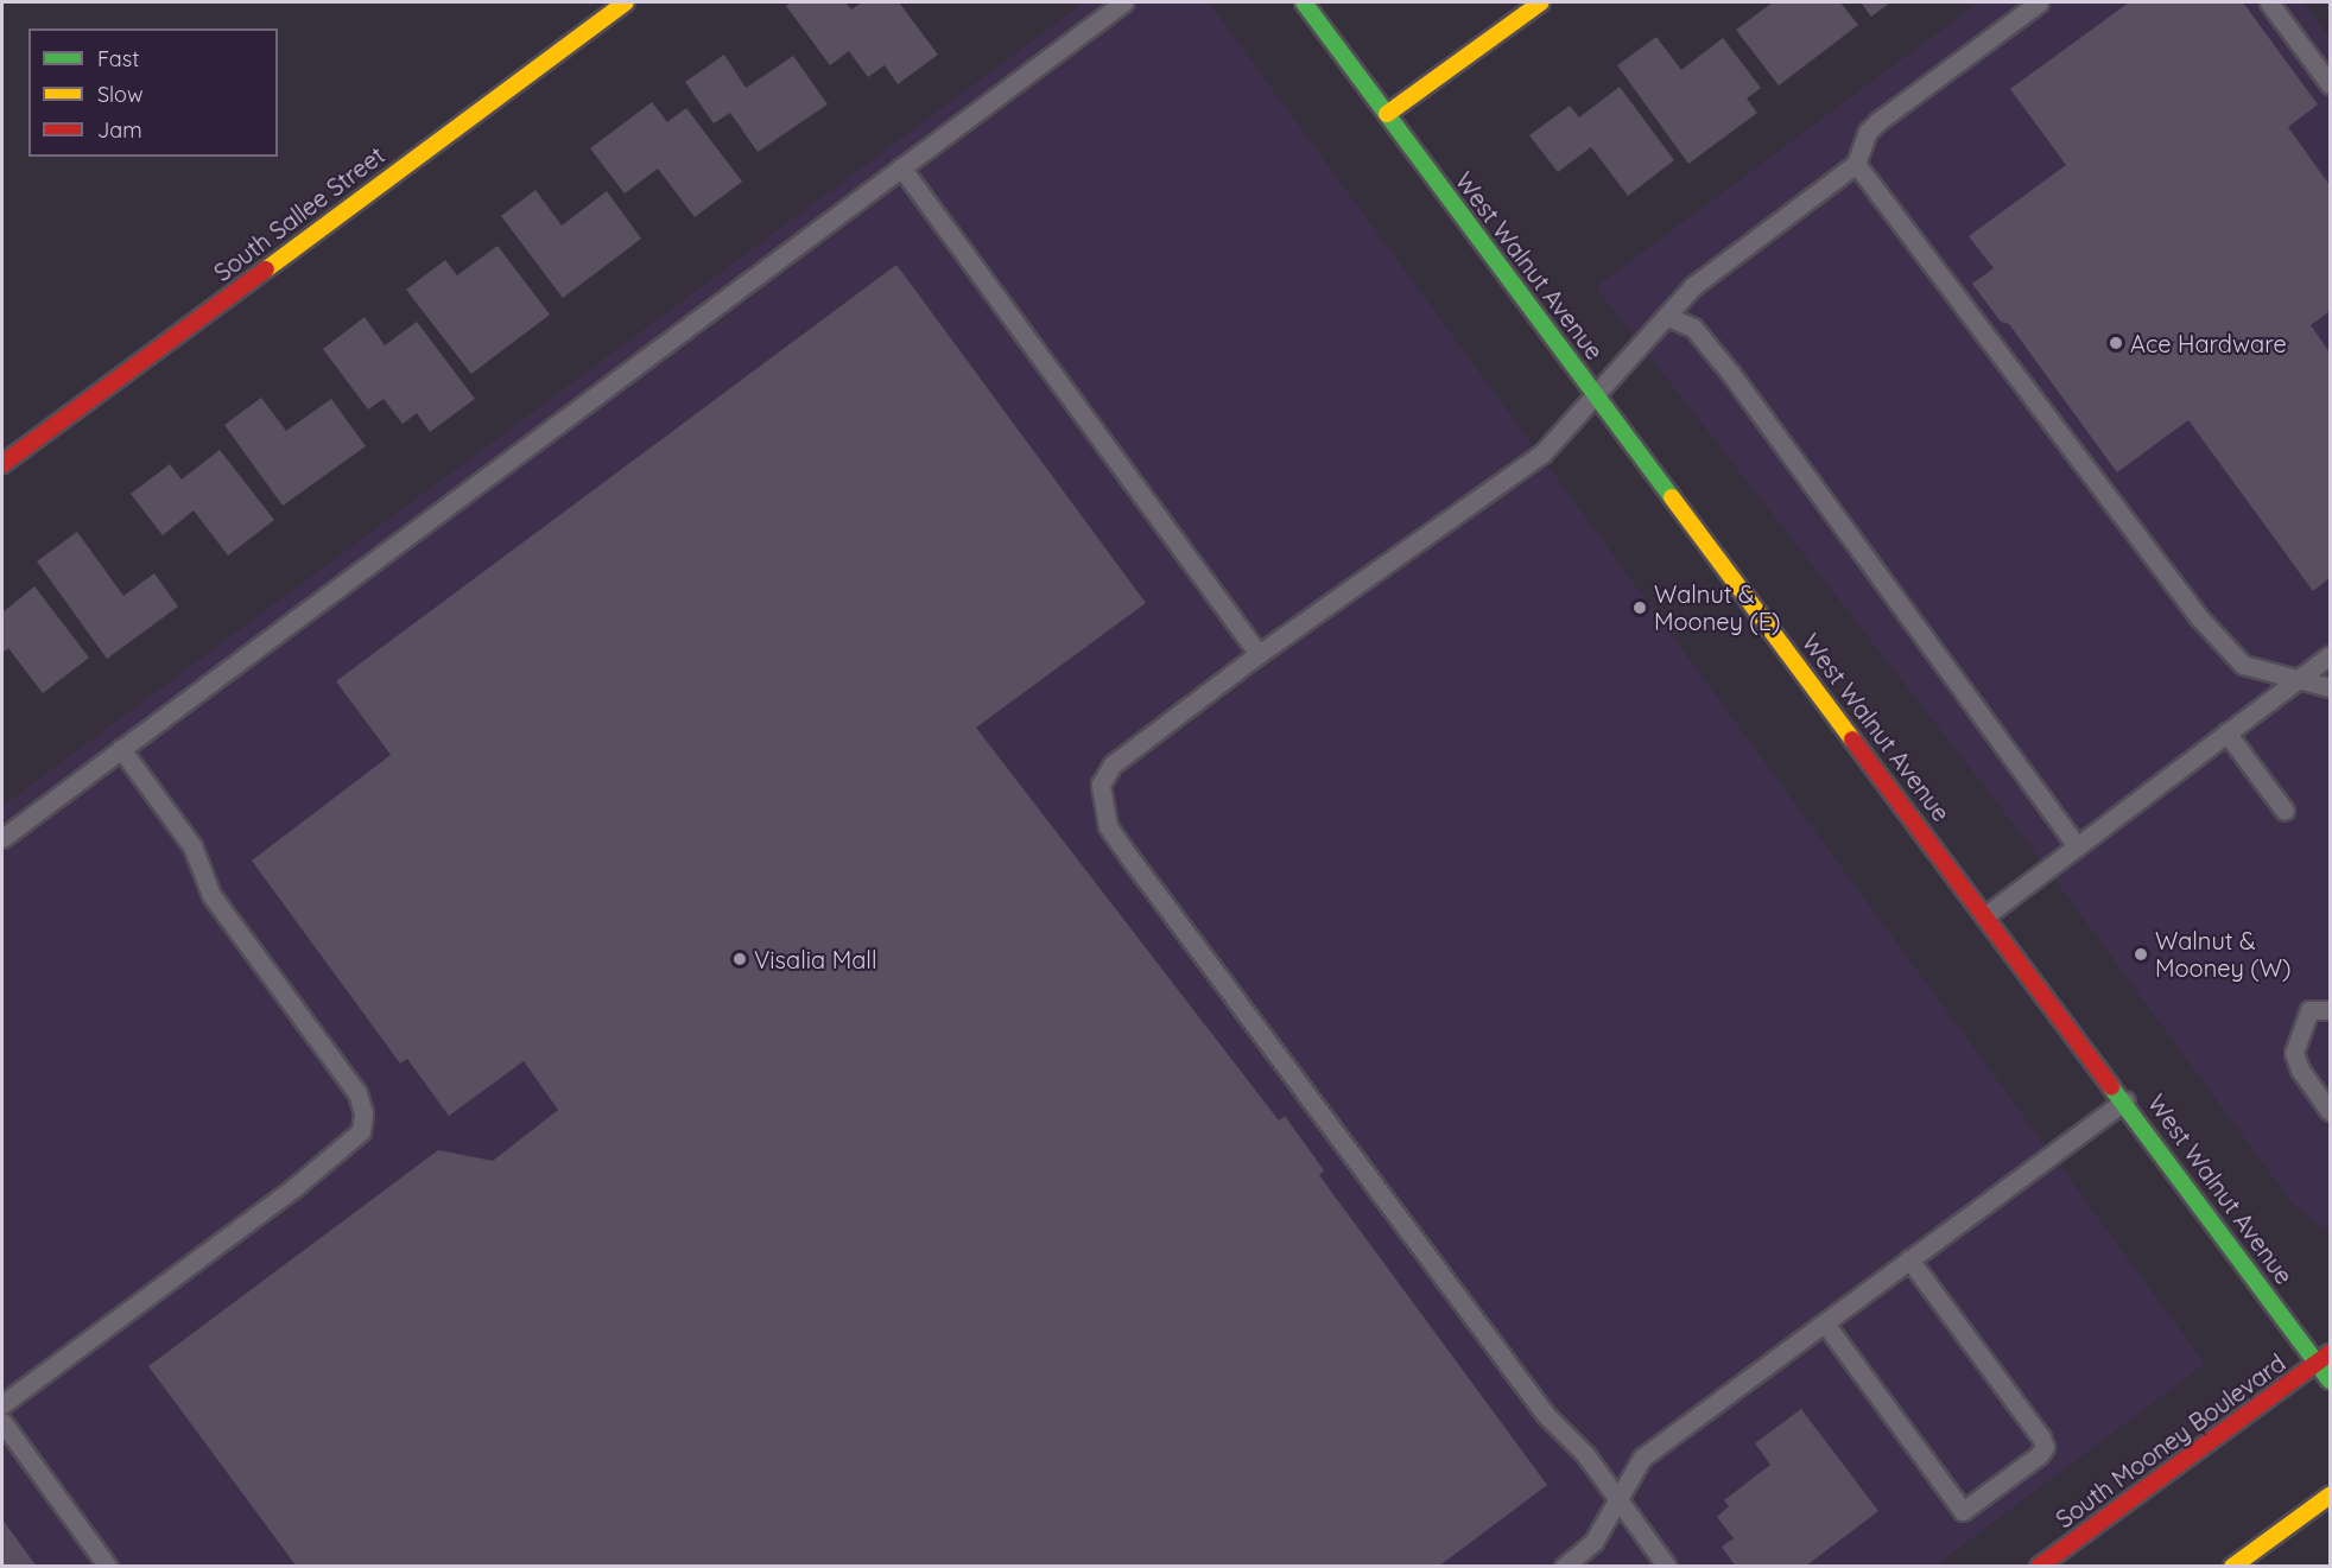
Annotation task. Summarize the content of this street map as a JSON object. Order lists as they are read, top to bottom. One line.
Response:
{"streets":{"main road":["South Sallee Street","West Walnut Avenue","South Mooney Boulevard"]},"crossings":[["West Walnut Avenue","South Mooney Boulevard"]],"places":["Ace Hardware","Walnut & Mooney (E)","Walnut & Mooney (W)","Visalia Mall"],"legend":["Fast","Slow","Jam"]}
